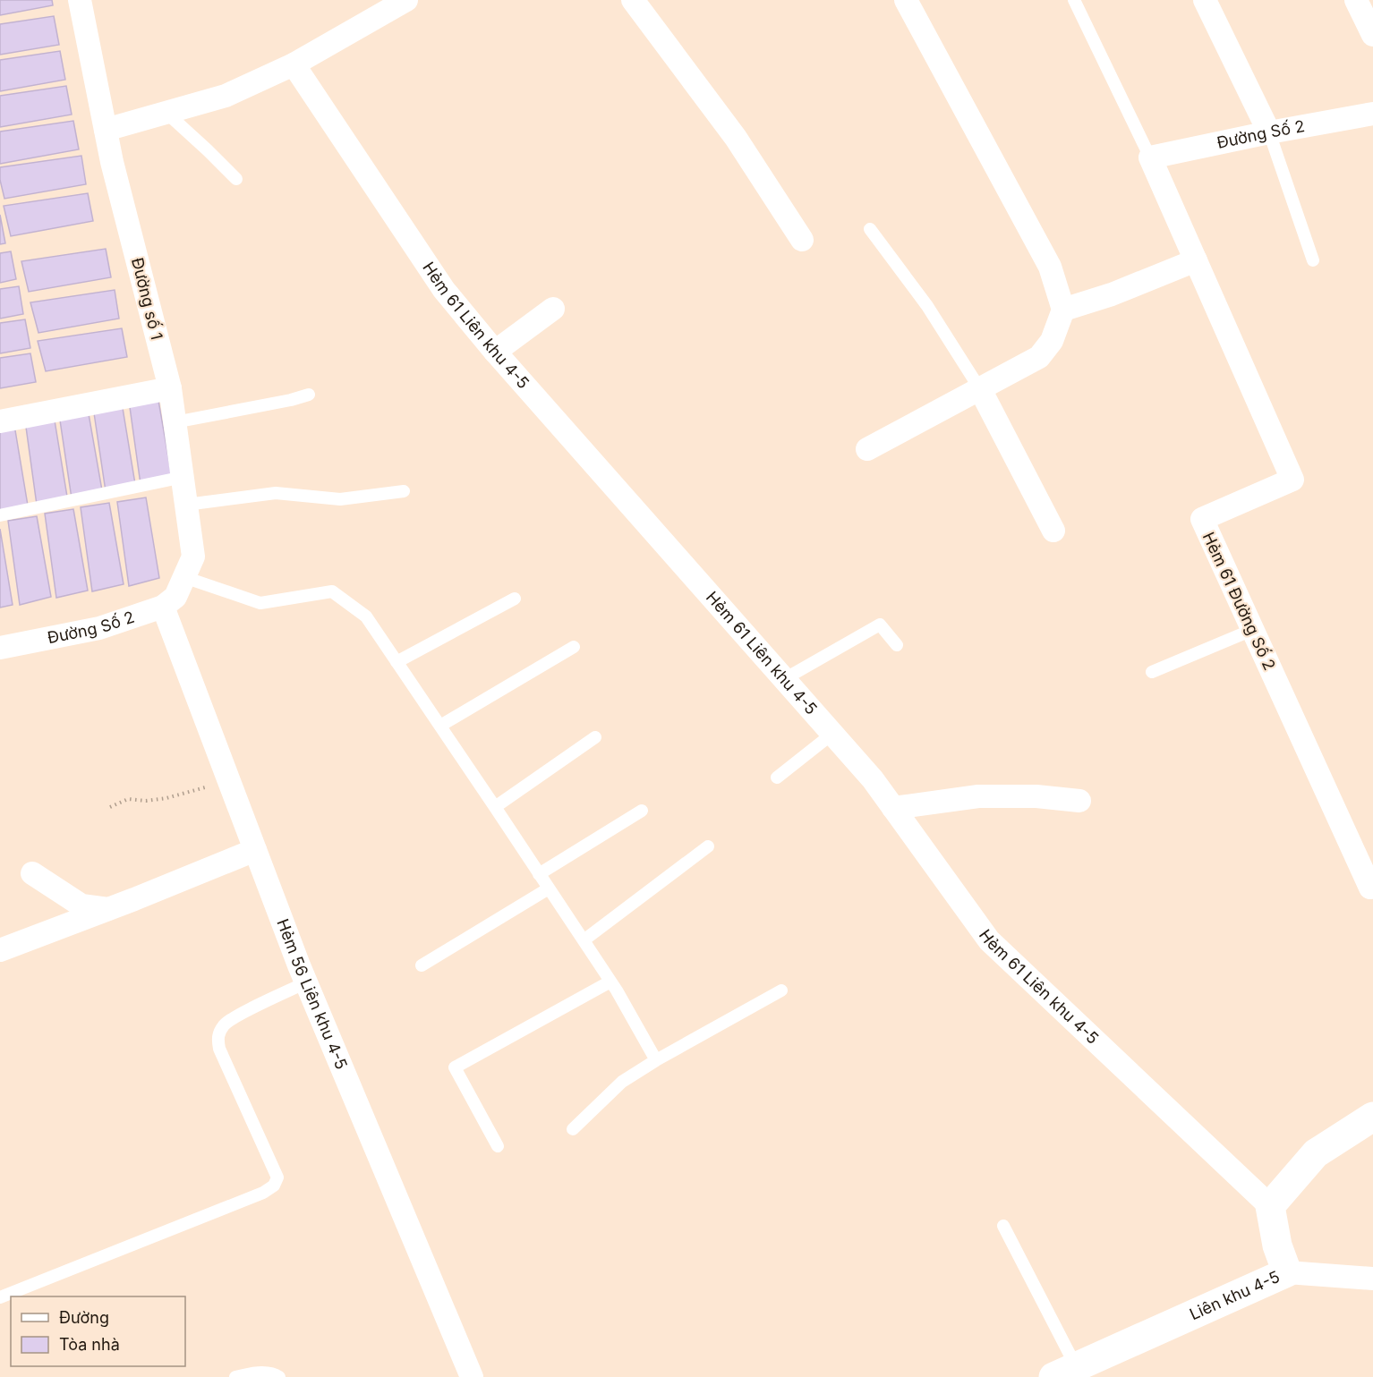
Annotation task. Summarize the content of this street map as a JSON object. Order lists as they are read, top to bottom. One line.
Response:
{"streets":{"street":["Đường Số 2","Đường số 1","Hẻm 61 Liên khu 4-5","Hẻm 61 Đường Số 2","Hẻm 56 Liên khu 4-5","Liên khu 4-5"]},"crossings":[["Đường Số 2","Đường số 1"],["Đường Số 2","Hẻm 61 Đường Số 2"],["Đường Số 2","Hẻm 56 Liên khu 4-5"],["Đường số 1","Hẻm 56 Liên khu 4-5"],["Hẻm 61 Liên khu 4-5","Liên khu 4-5"]],"legend":["Đường","Tòa nhà"]}
